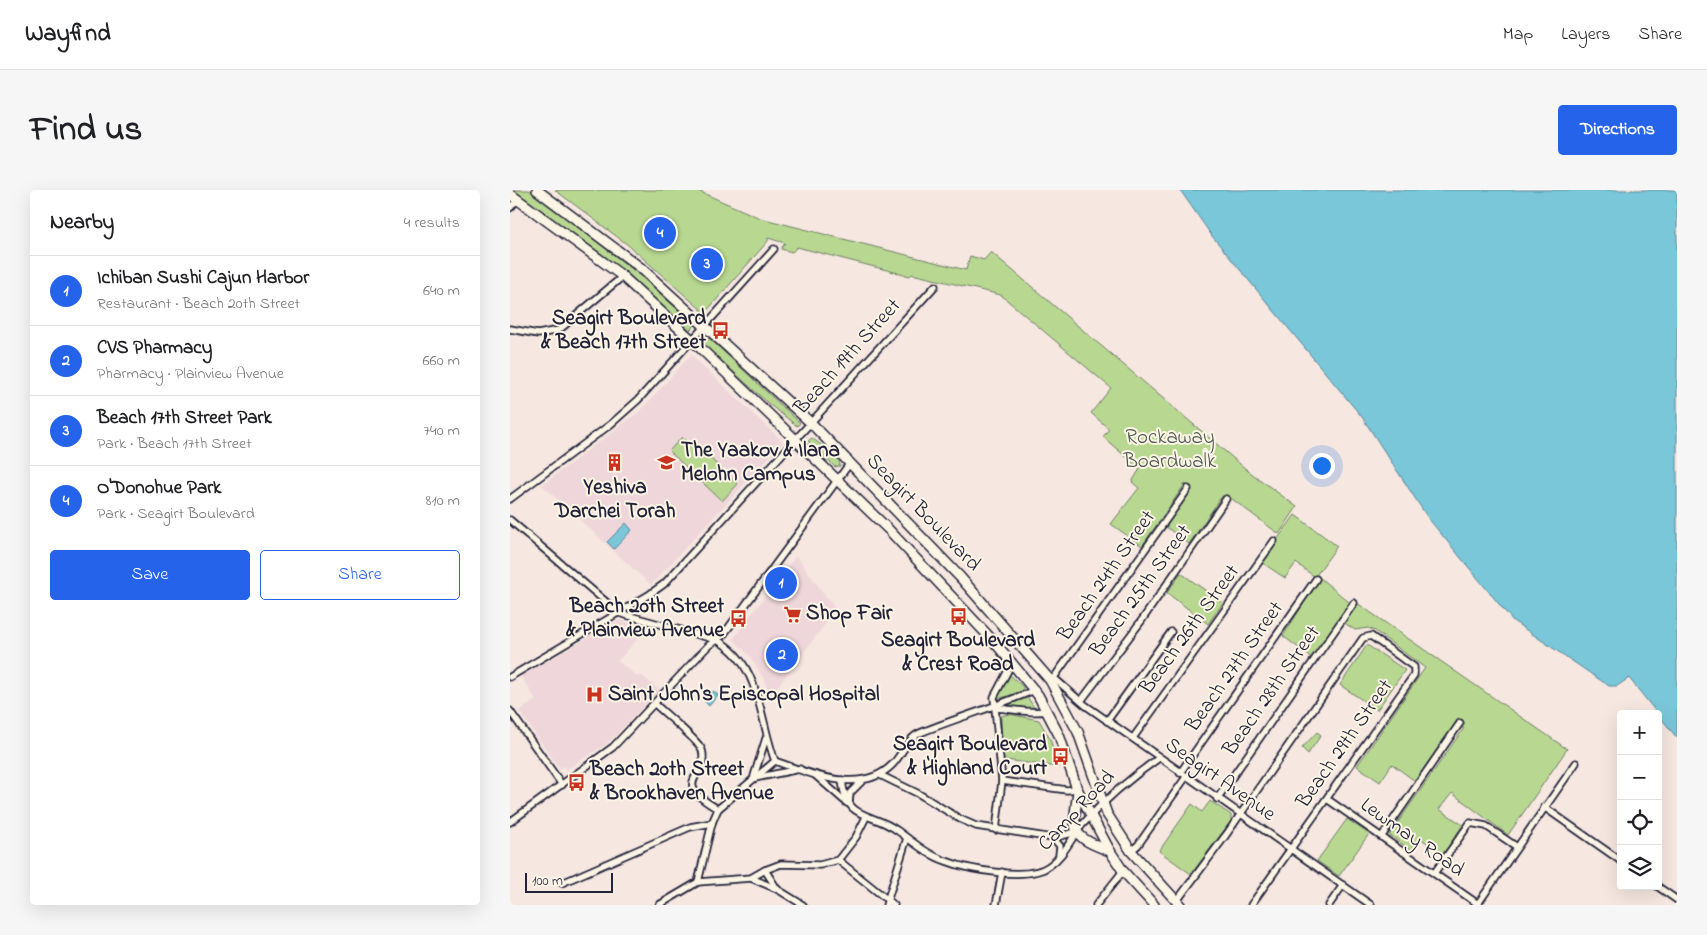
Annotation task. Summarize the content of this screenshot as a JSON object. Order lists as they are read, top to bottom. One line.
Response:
{"streets":{"main road":["Seagirt Boulevard"],"street":["Beach 19th Street","Beach 24th Street","Beach 25th Street","Beach 26th Street","Beach 27th Street","Beach 28th Street","Beach 29th Street","Seagirt Avenue","Camp Road","Lewmay Road"]},"crossings":[["Beach 19th Street","Seagirt Boulevard"],["Seagirt Boulevard","Beach 24th Street"],["Seagirt Boulevard","Beach 28th Street"],["Seagirt Boulevard","Seagirt Avenue"],["Seagirt Boulevard","Camp Road"],["Beach 24th Street","Seagirt Avenue"],["Beach 25th Street","Seagirt Avenue"],["Beach 26th Street","Seagirt Avenue"],["Beach 27th Street","Seagirt Avenue"],["Beach 28th Street","Beach 29th Street"],["Beach 28th Street","Seagirt Avenue"],["Beach 29th Street","Seagirt Avenue"],["Beach 29th Street","Lewmay Road"],["Seagirt Avenue","Camp Road"]],"parks":["Rockaway Boardwalk"],"places":{"bus stop":["Seagirt Boulevard & Beach 17th Street","Seagirt Boulevard & Crest Road","Beach 20th Street & Plainview Avenue","Seagirt Boulevard & Highland Court","Beach 20th Street & Brookhaven Avenue"],"building":["Yeshiva Darchei Torah"],"school or university":["The Yaakov & Ilana Melohn Campus"],"supermarket":["Shop Fair"],"hospital":["Saint John's Episcopal Hospital"]},"scale_bar":"100 m","page":{"header":"Wayfind","nav":["Map","Layers","Share"],"title":"Find us","buttons":["Directions",["Save","Share"]],"heading":["Nearby","4 results"],"pins":["4","3","1","2"],"list":[{"mark":"1","name":"Ichiban Sushi Cajun Harbor","note":"Restaurant · Beach 20th Street","value":"640 m"},{"mark":"2","name":"CVS Pharmacy","note":"Pharmacy · Plainview Avenue","value":"660 m"},{"mark":"3","name":"Beach 17th Street Park","note":"Park · Beach 17th Street","value":"740 m"},{"mark":"4","name":"O'Donohue Park","note":"Park · Seagirt Boulevard","value":"810 m"}],"map_buttons":["+","−"],"scale":"100 m"}}
